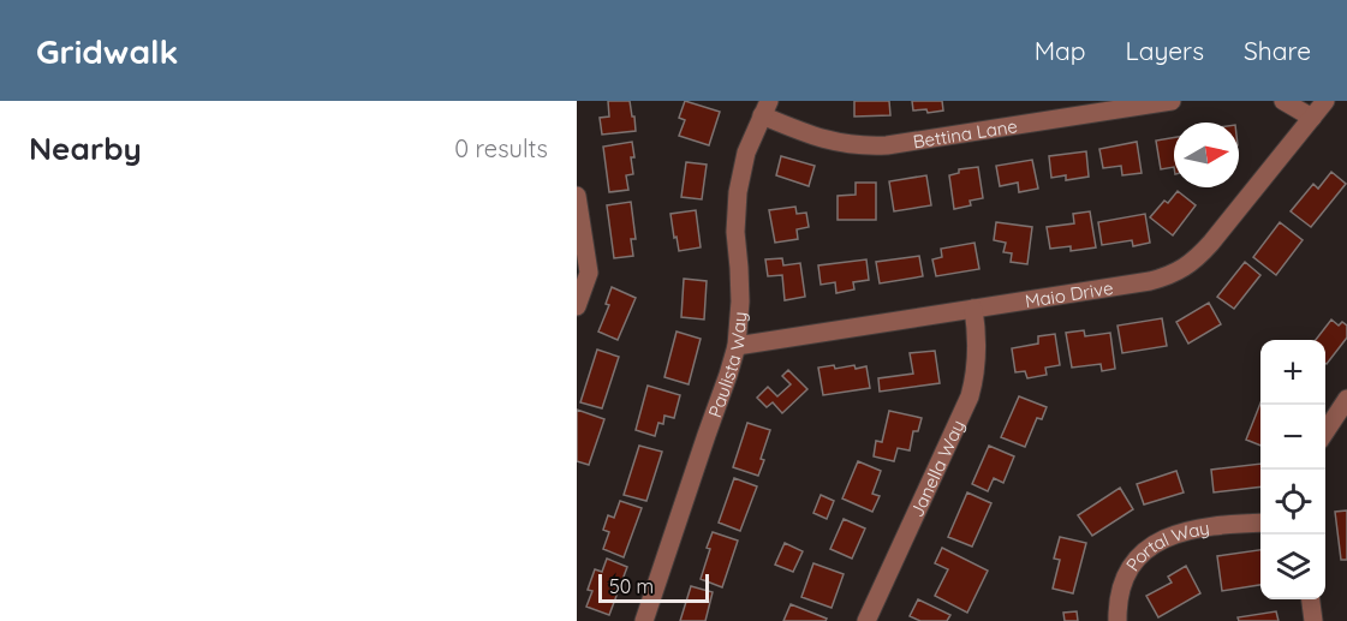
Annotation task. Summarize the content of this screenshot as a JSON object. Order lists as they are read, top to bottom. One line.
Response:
{"streets":{"street":["Bettina Lane","Maio Drive","Paulista Way","Janella Way","Portal Way"]},"crossings":[["Bettina Lane","Paulista Way"],["Maio Drive","Paulista Way"],["Maio Drive","Janella Way"]],"scale_bar":"50 m","north":"right","page":{"header":"Gridwalk","nav":["Map","Layers","Share"],"heading":["Nearby","0 results"],"map_buttons":["+","−"],"scale":"50 m"}}
